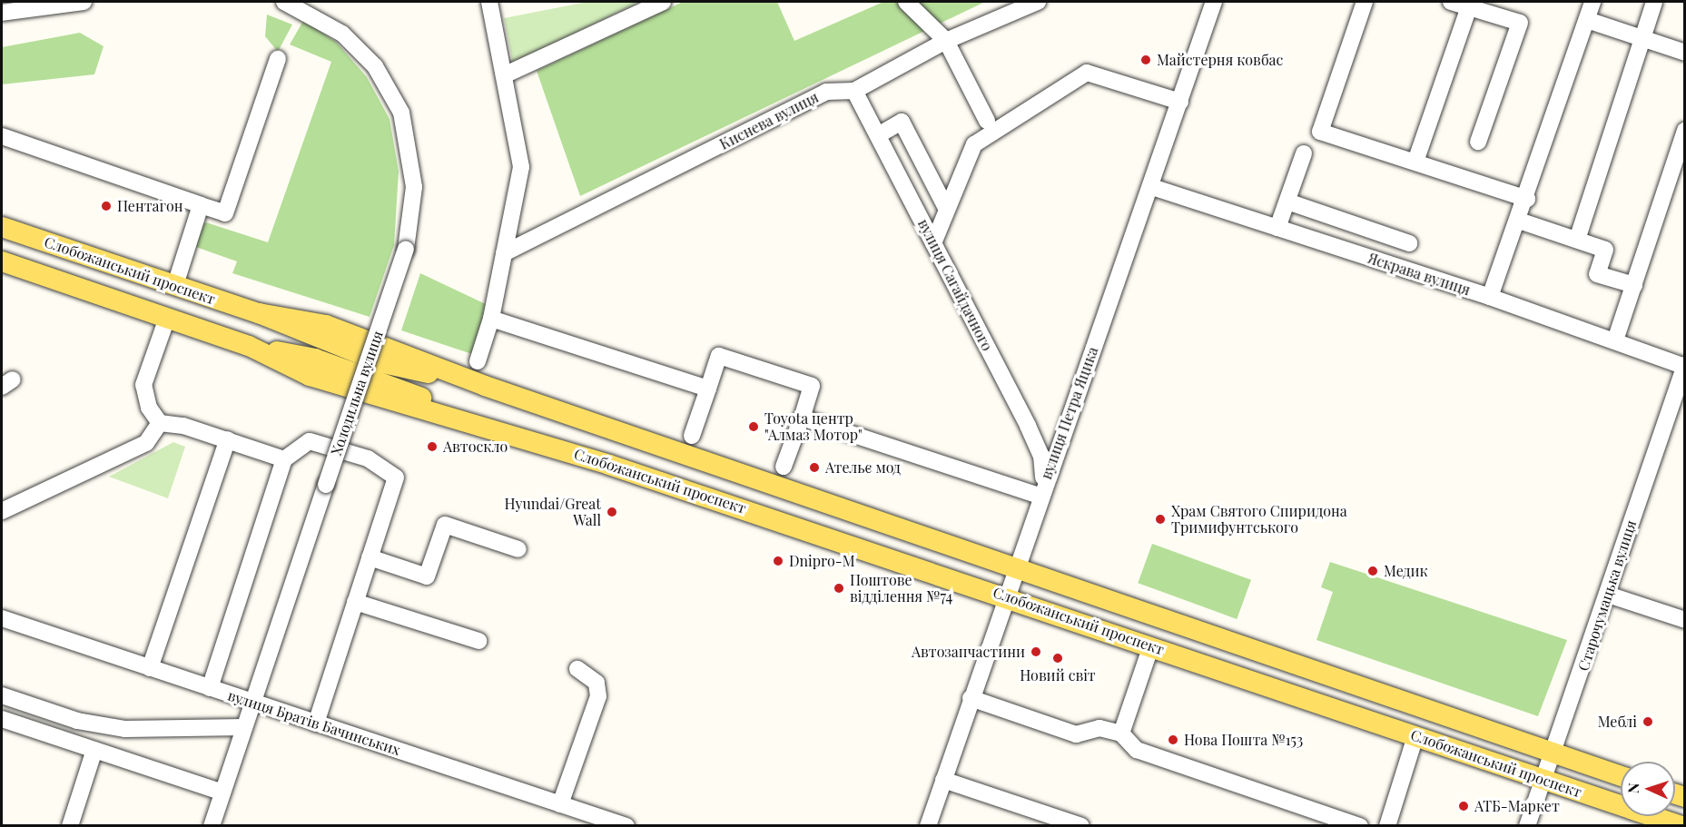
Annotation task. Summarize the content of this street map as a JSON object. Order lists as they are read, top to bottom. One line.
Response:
{"streets":{"main road":["Слобожанський проспект"],"street":["Киснева вулиця","Яскрава вулиця","вулиця Сагайдачного","Холодильна вулиця","вулиця Петра Яцика","Старочумацька вулиця","вулиця Братів Бачинських"]},"crossings":[["Киснева вулиця","вулиця Сагайдачного"],["Слобожанський проспект","вулиця Петра Яцика"],["Слобожанський проспект","Старочумацька вулиця"],["Яскрава вулиця","вулиця Петра Яцика"],["Яскрава вулиця","Старочумацька вулиця"],["вулиця Сагайдачного","вулиця Петра Яцика"],["Холодильна вулиця","вулиця Братів Бачинських"]],"places":["Майстерня ковбас","Пентагон","Toyota центр \"Алмаз Мотор\"","Автоскло","Ательє мод","Hyundai/Great Wall","Храм Святого Спиридона Тримифунтського","Dnipro-M","Медик","Поштове відділення №74","Автозапчастини","Новий світ","Меблі","Нова Пошта №153","АТБ-Маркет"],"north":"left"}
